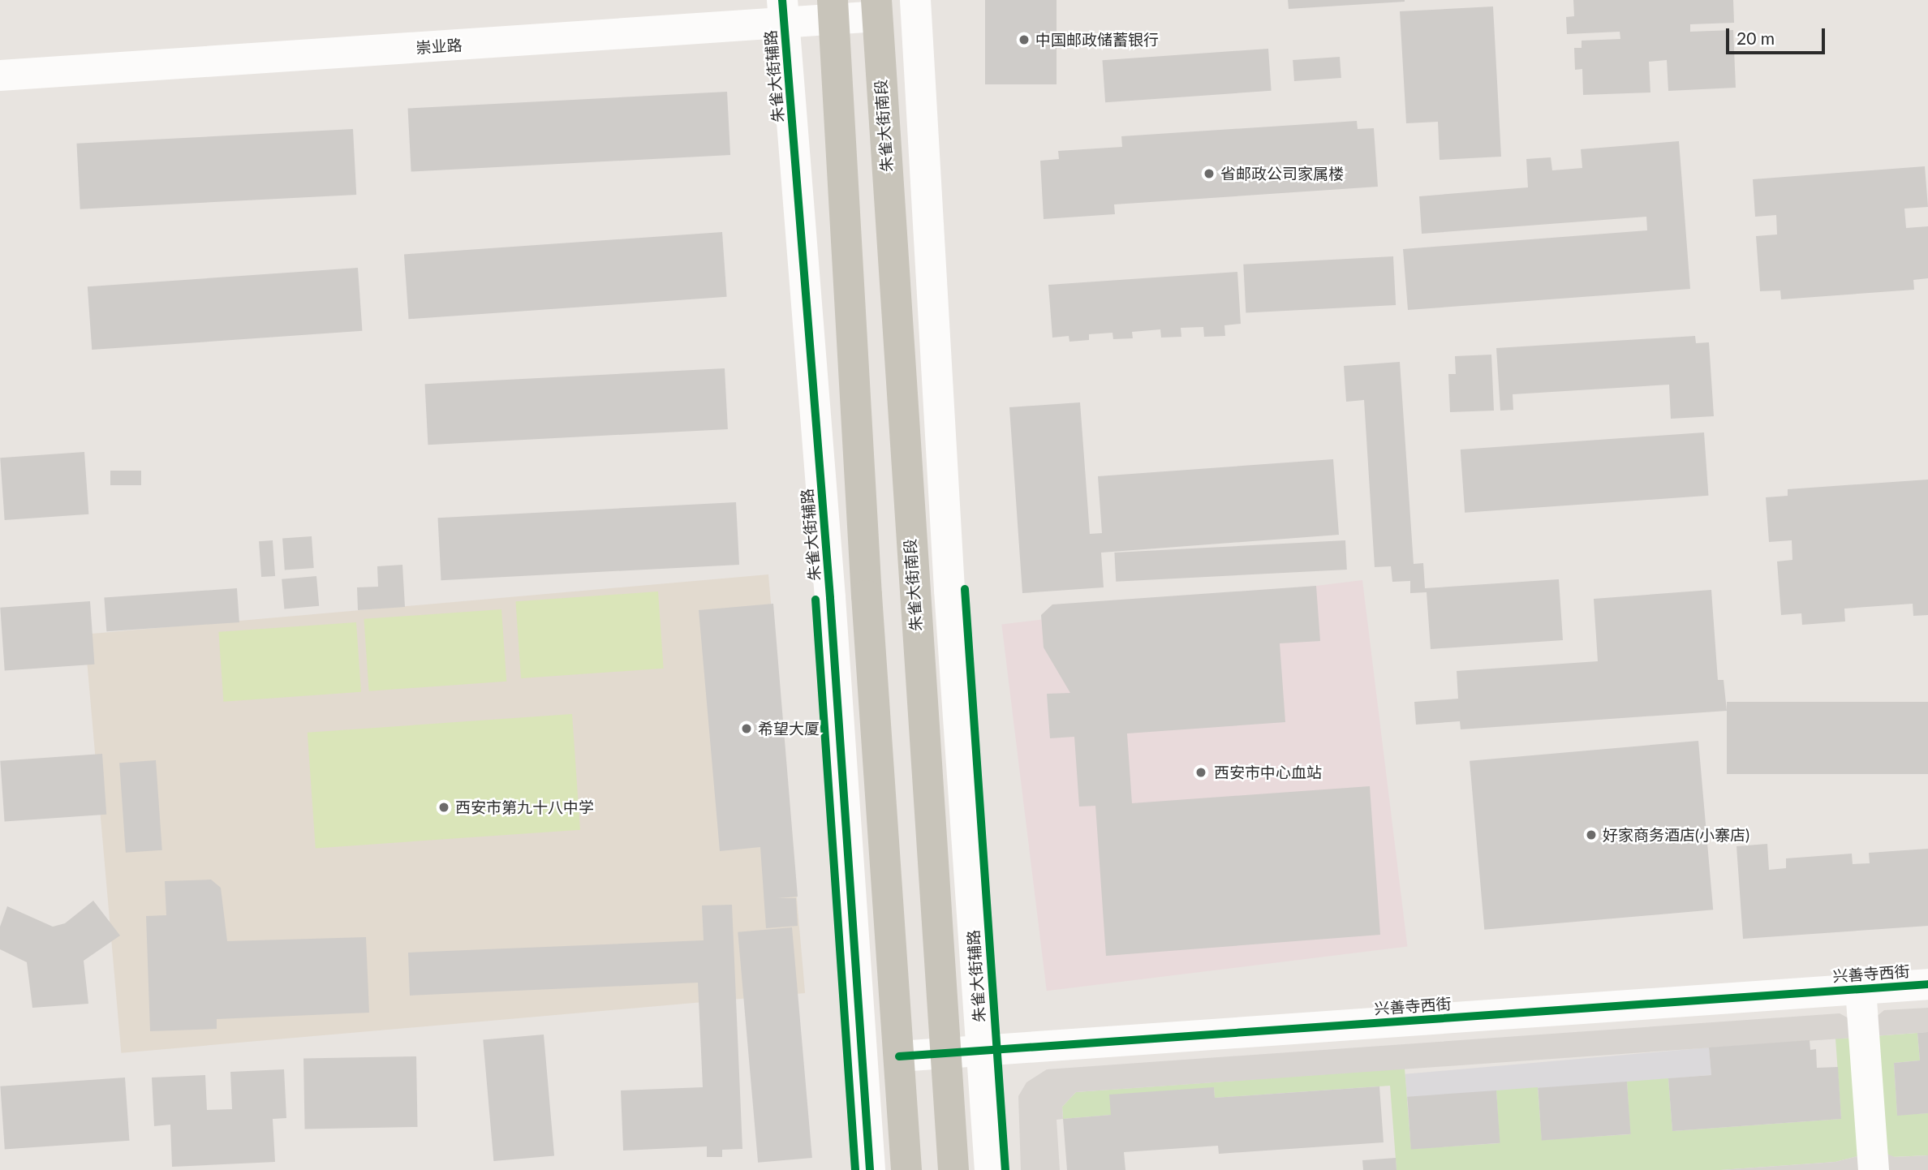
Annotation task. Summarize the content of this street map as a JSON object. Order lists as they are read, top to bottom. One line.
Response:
{"streets":{"main road":["朱雀大街南段"],"street":["崇业路","朱雀大街辅路","兴善寺西街"]},"crossings":[["崇业路","朱雀大街辅路"],["崇业路","朱雀大街南段"],["朱雀大街辅路","兴善寺西街"],["朱雀大街南段","兴善寺西街"]],"places":["中国邮政储蓄银行","省邮政公司家属楼","希望大厦","西安市中心血站","西安市第九十八中学","好家商务酒店(小寨店)"],"scale_bar":"20 m"}
